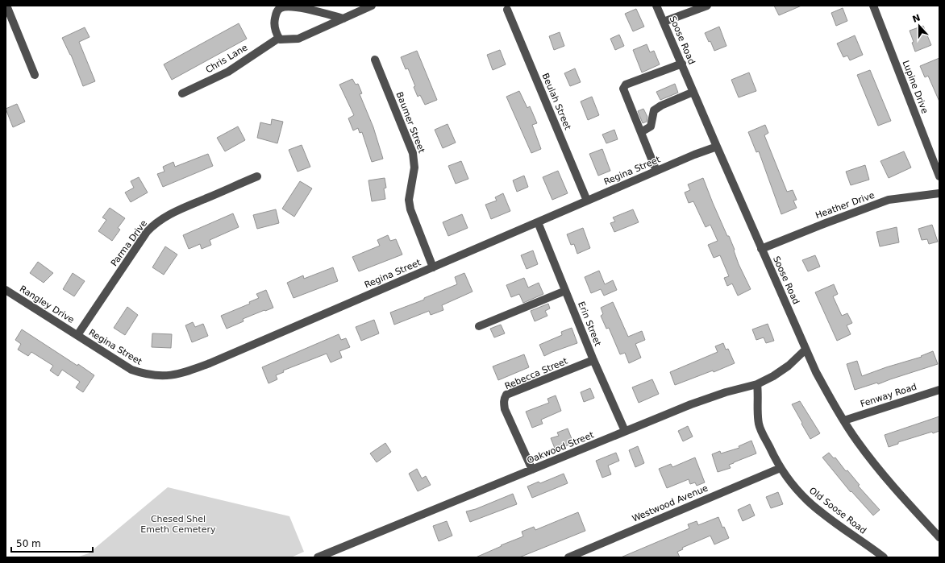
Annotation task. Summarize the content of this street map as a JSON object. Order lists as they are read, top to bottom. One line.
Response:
{"streets":{"street":["Soose Road","Chris Lane","Lupine Drive","Beulah Street","Baumer Street","Regina Street","Heather Drive","Parma Drive","Rangley Drive","Erin Street","Rebecca Street","Fenway Road","Oakwood Street","Westwood Avenue","Old Soose Road"]},"crossings":[["Soose Road","Regina Street"],["Soose Road","Heather Drive"],["Soose Road","Fenway Road"],["Soose Road","Oakwood Street"],["Beulah Street","Regina Street"],["Baumer Street","Regina Street"],["Regina Street","Parma Drive"],["Regina Street","Rangley Drive"],["Regina Street","Erin Street"],["Parma Drive","Rangley Drive"],["Erin Street","Rebecca Street"],["Erin Street","Oakwood Street"],["Rebecca Street","Oakwood Street"],["Oakwood Street","Old Soose Road"],["Westwood Avenue","Old Soose Road"]],"parks":["Chesed Shel Emeth Cemetery"],"scale_bar":"50 m","north":"top"}
